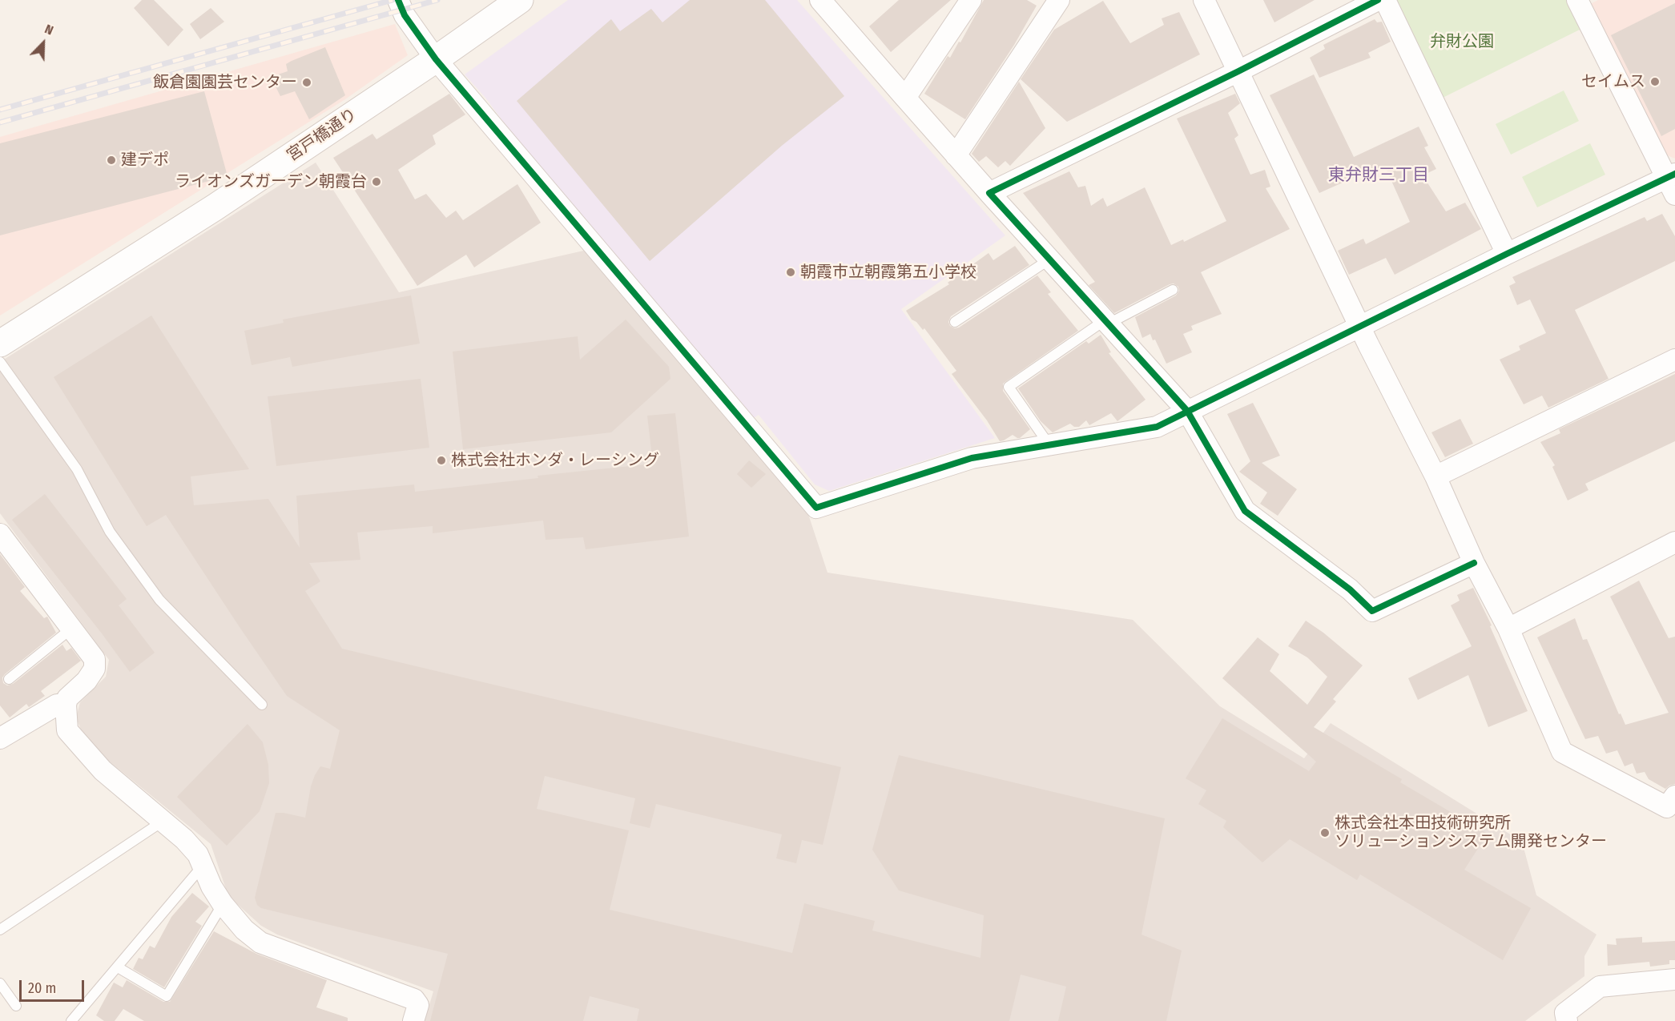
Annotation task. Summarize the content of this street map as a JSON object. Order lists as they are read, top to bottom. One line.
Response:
{"streets":{"street":["宮戸橋通り"]},"districts":["東弁財三丁目"],"parks":["弁財公園"],"places":["セイムス","飯倉園園芸センター","建デポ","ライオンズガーデン朝霞台","朝霞市立朝霞第五小学校","株式会社ホンダ・レーシング","株式会社本田技術研究所 ソリューションシステム開発センター"],"scale_bar":"20 m","north":"top right"}
